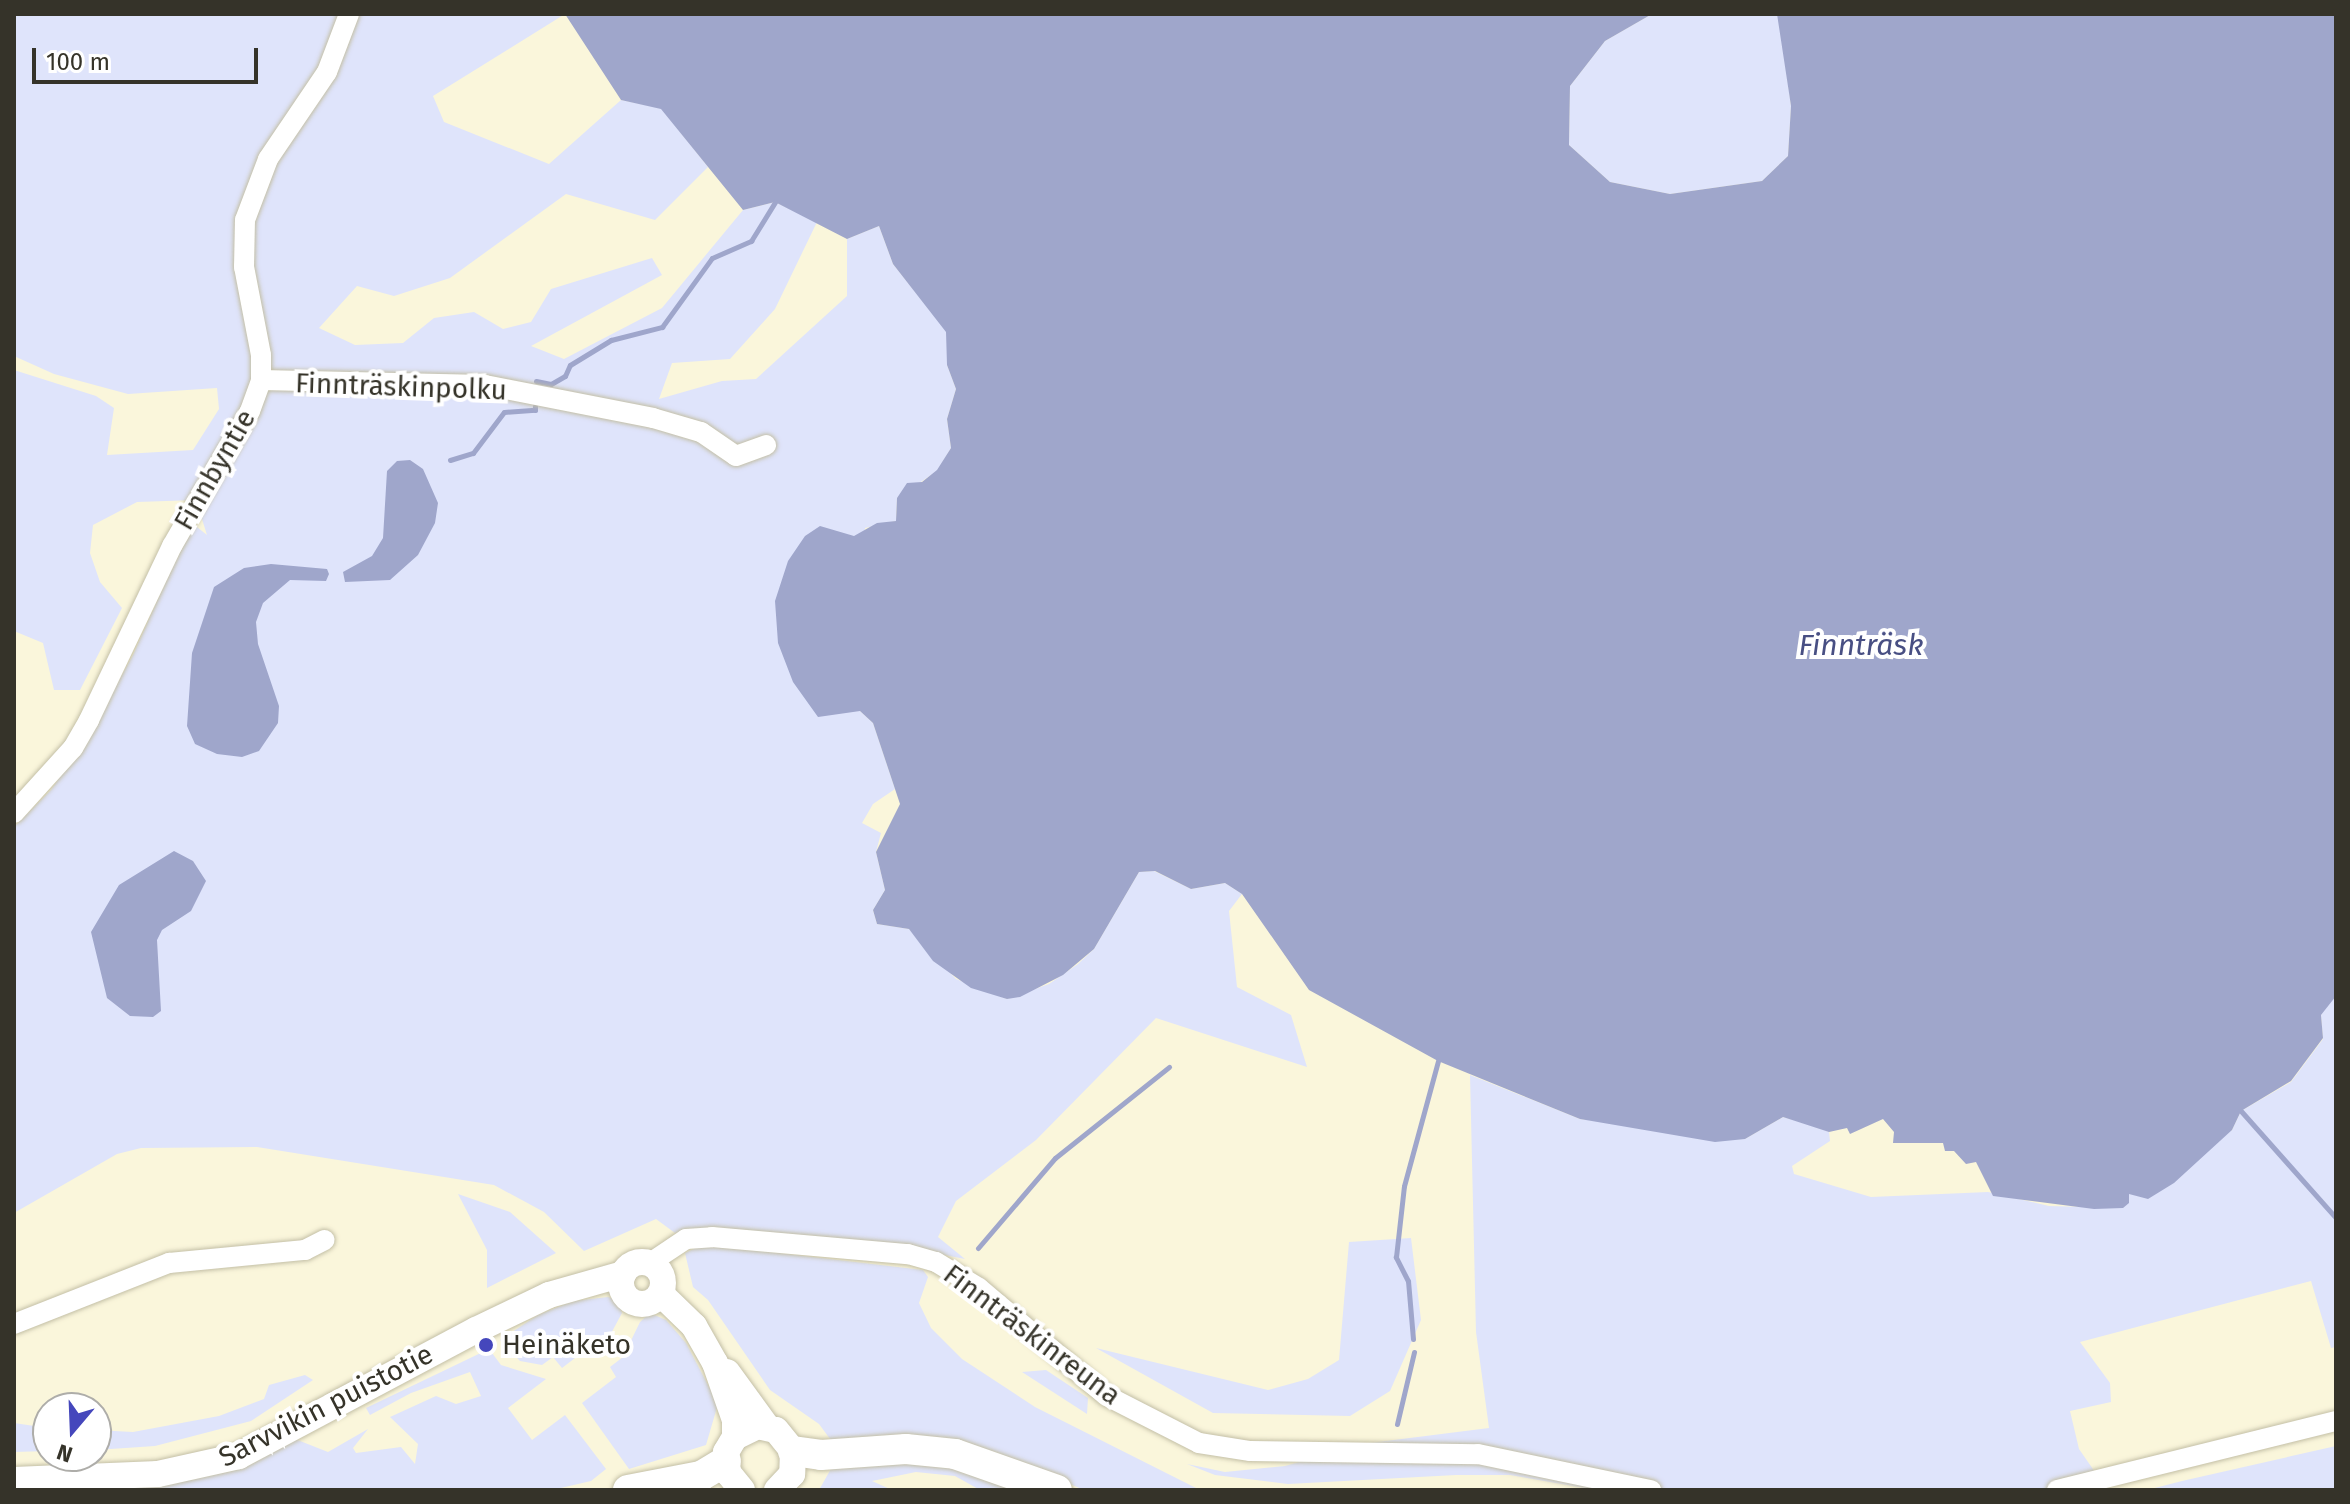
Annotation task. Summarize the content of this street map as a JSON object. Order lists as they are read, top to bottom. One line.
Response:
{"streets":{"main road":["Sarvvikin puistotie"],"street":["Finnträskinpolku","Finnbyntie","Finnträskinreuna"]},"crossings":[["Finnträskinpolku","Finnbyntie"],["Finnträskinreuna","Sarvvikin puistotie"]],"water":["Finnträsk"],"places":["Heinäketo"],"scale_bar":"100 m","north":"bottom"}
